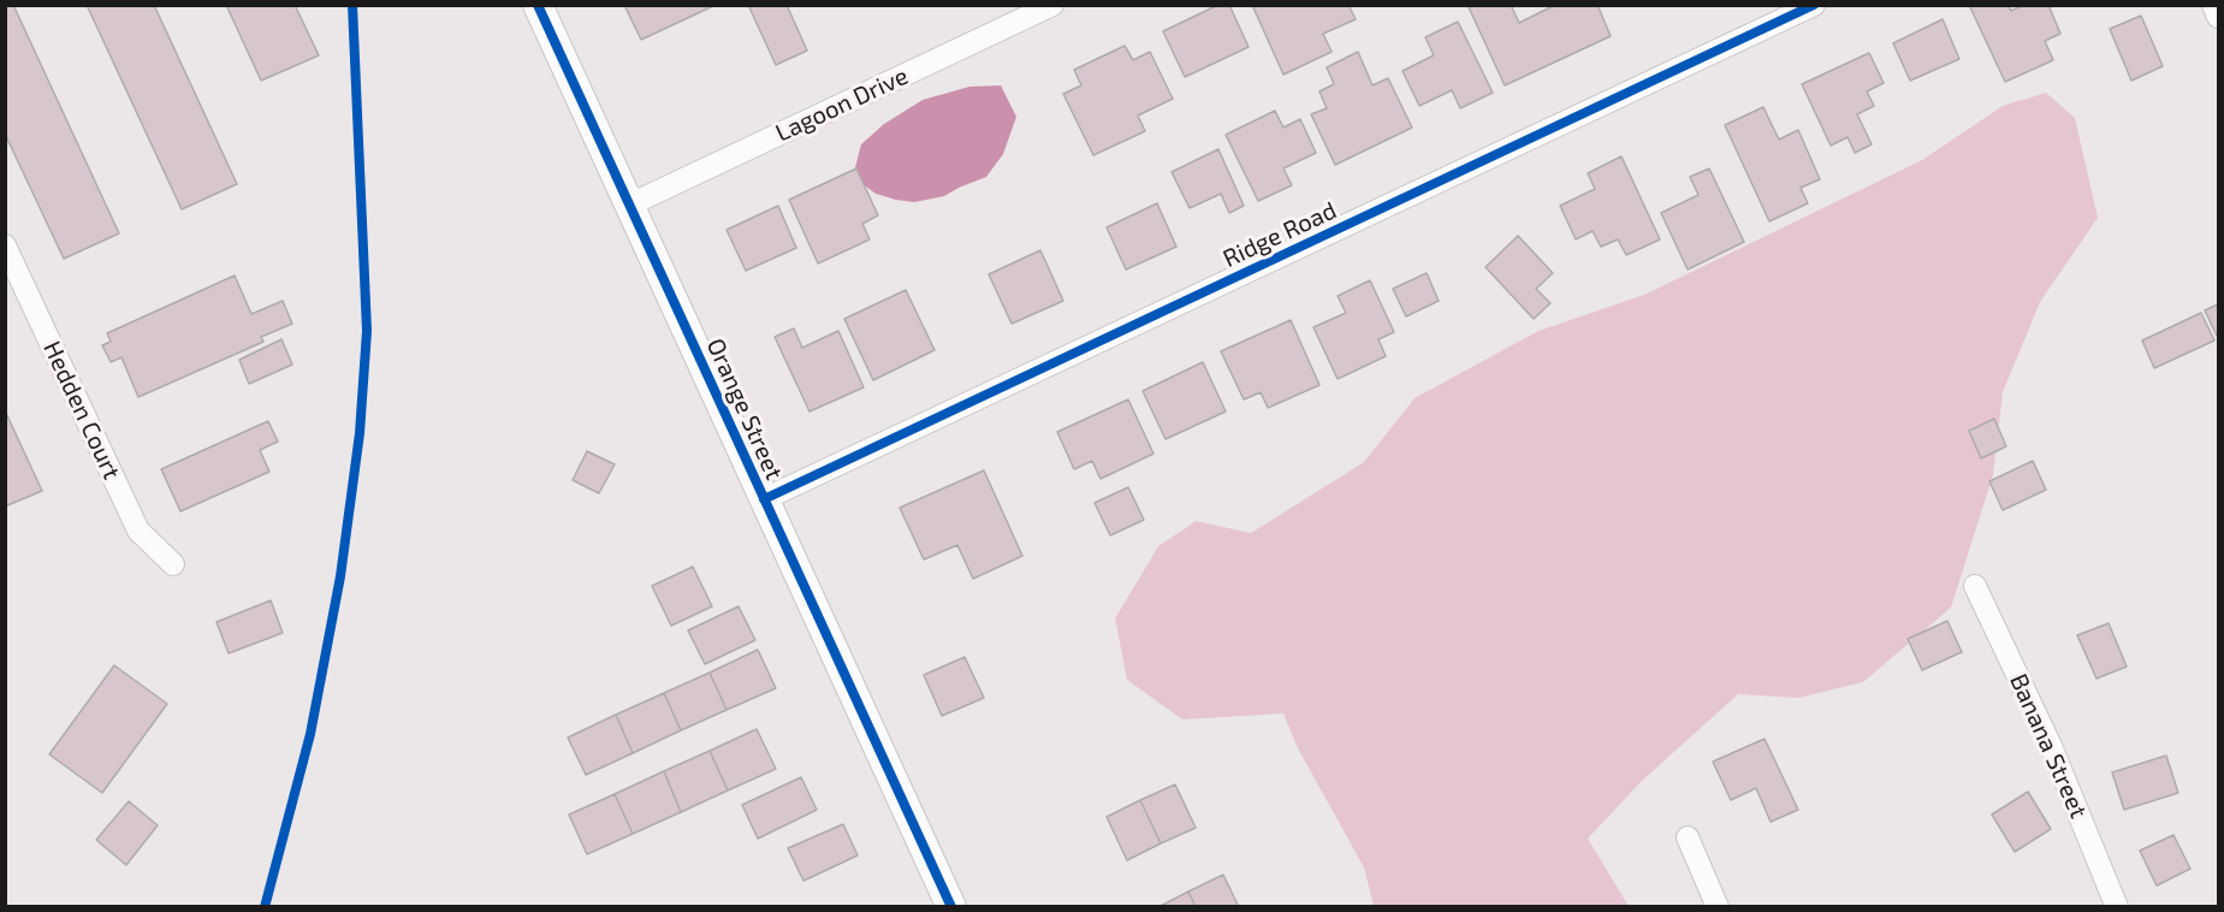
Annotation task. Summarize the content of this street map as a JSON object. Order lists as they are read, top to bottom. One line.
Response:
{"streets":{"street":["Lagoon Drive","Ridge Road","Orange Street","Hedden Court","Banana Street"]},"crossings":[["Lagoon Drive","Orange Street"],["Ridge Road","Orange Street"]]}
